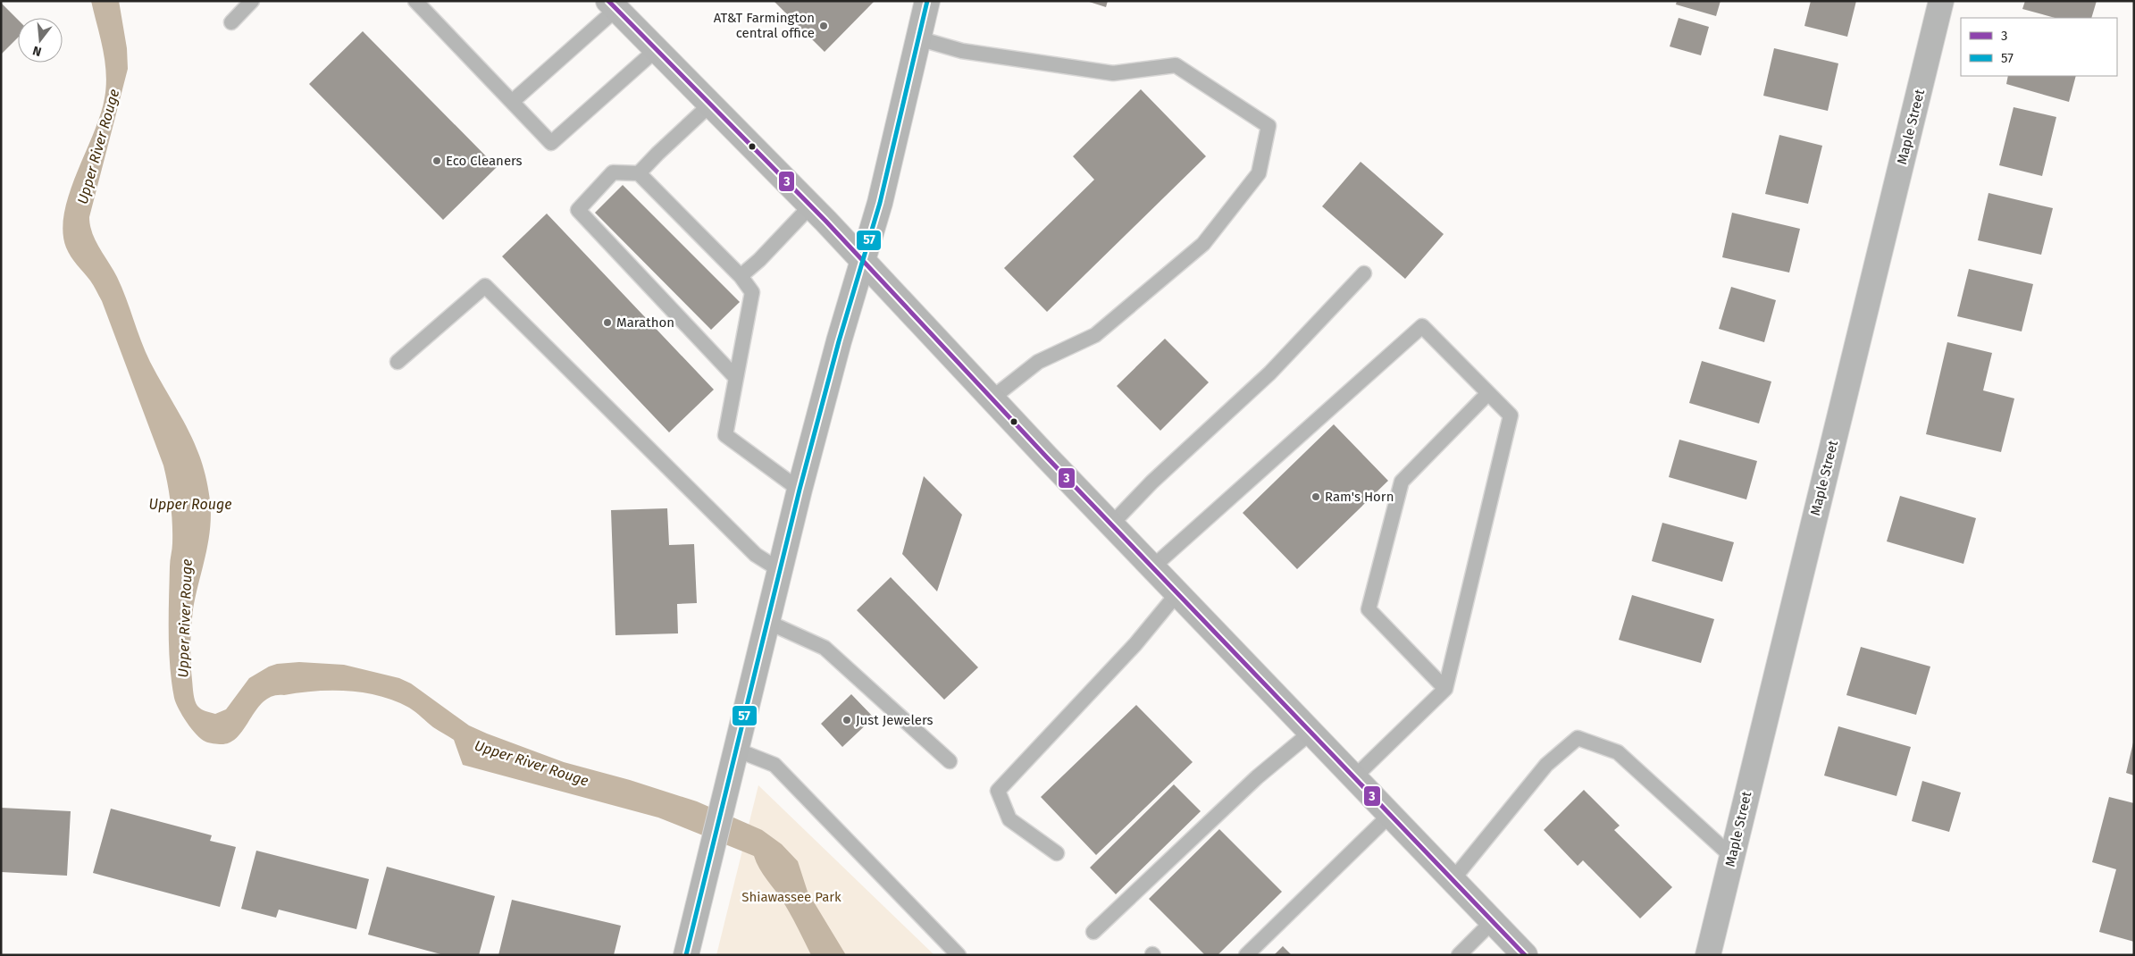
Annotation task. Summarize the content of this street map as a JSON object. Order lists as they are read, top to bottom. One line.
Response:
{"streets":{"street":["Maple Street"]},"water":["Upper River Rouge","Upper Rouge"],"parks":["Shiawassee Park"],"places":["AT&T Farmington central office","Eco Cleaners","Marathon","Ram's Horn","Just Jewelers"],"lines":["transit line 3","transit line 57"],"legend":["3","57"],"north":"bottom"}
